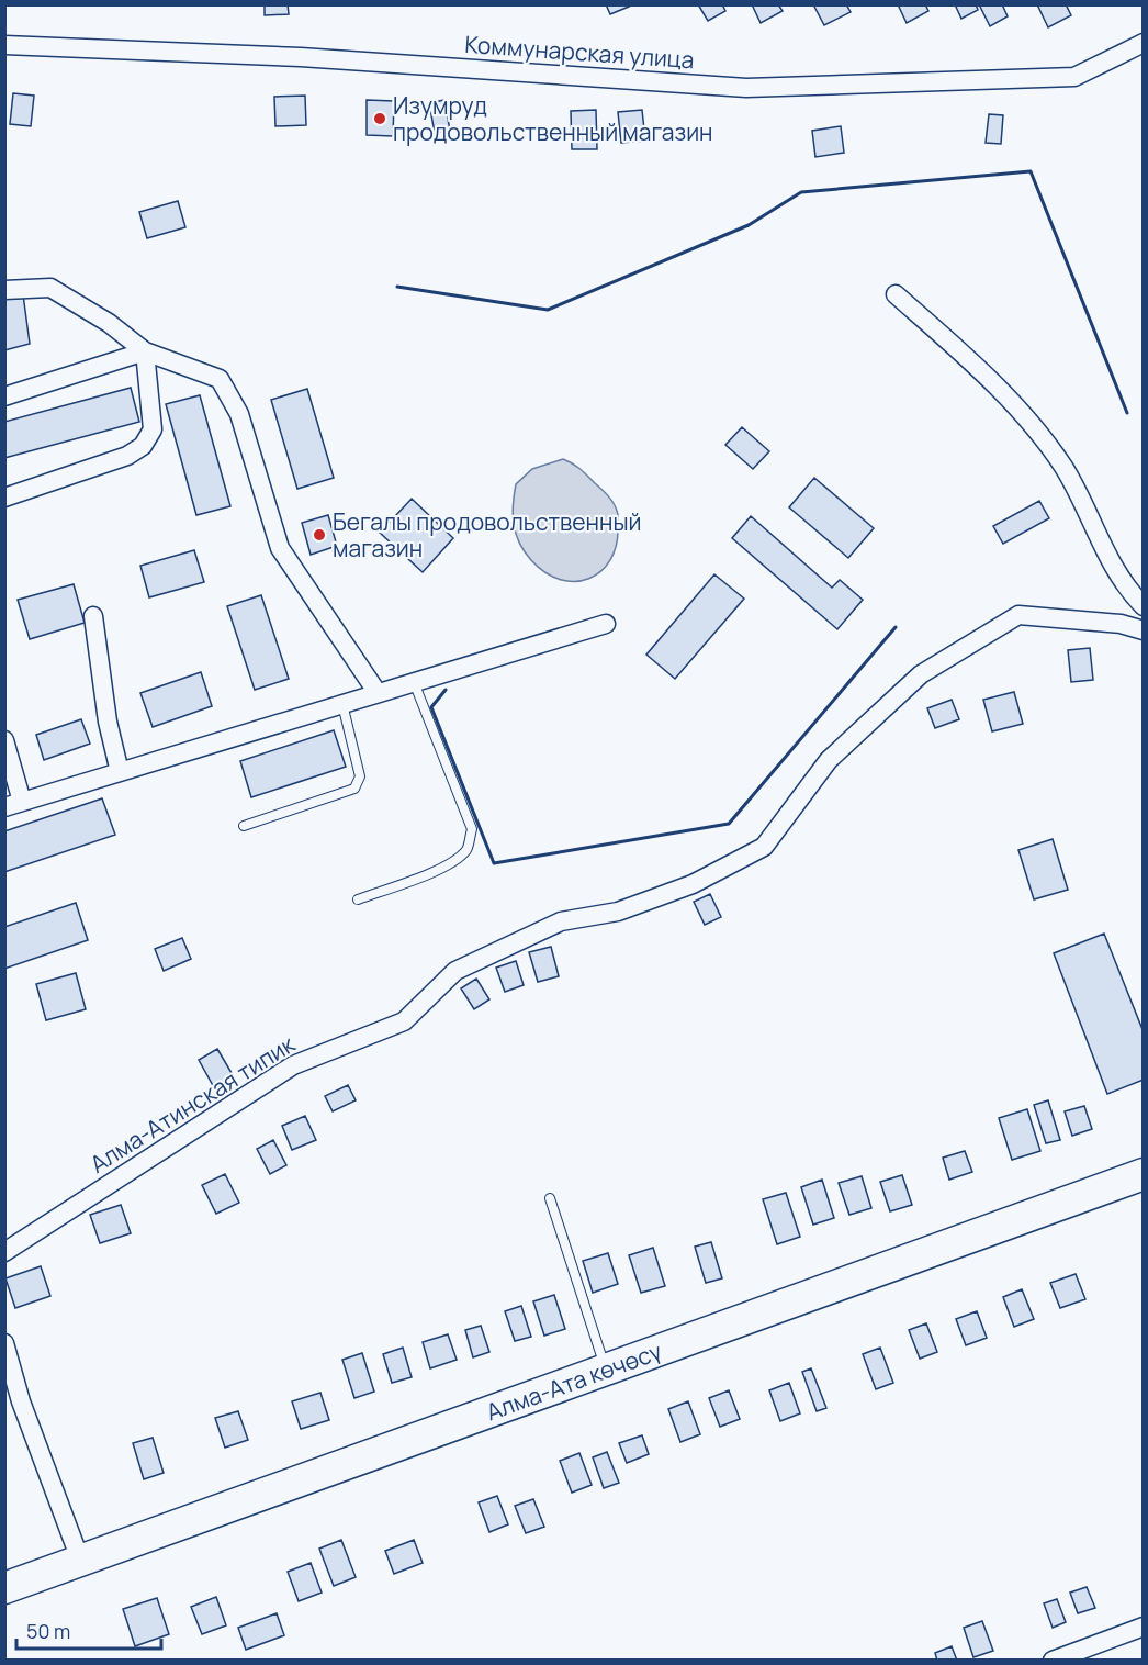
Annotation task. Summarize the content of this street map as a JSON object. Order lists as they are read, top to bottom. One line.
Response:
{"streets":{"highway":["Алма-Ата көчөсү"],"street":["Коммунарская улица","Алма-Атинская типик"]},"places":["Изумруд продовольственный магазин","Бегалы продовольственный магазин"],"scale_bar":"50 m"}
